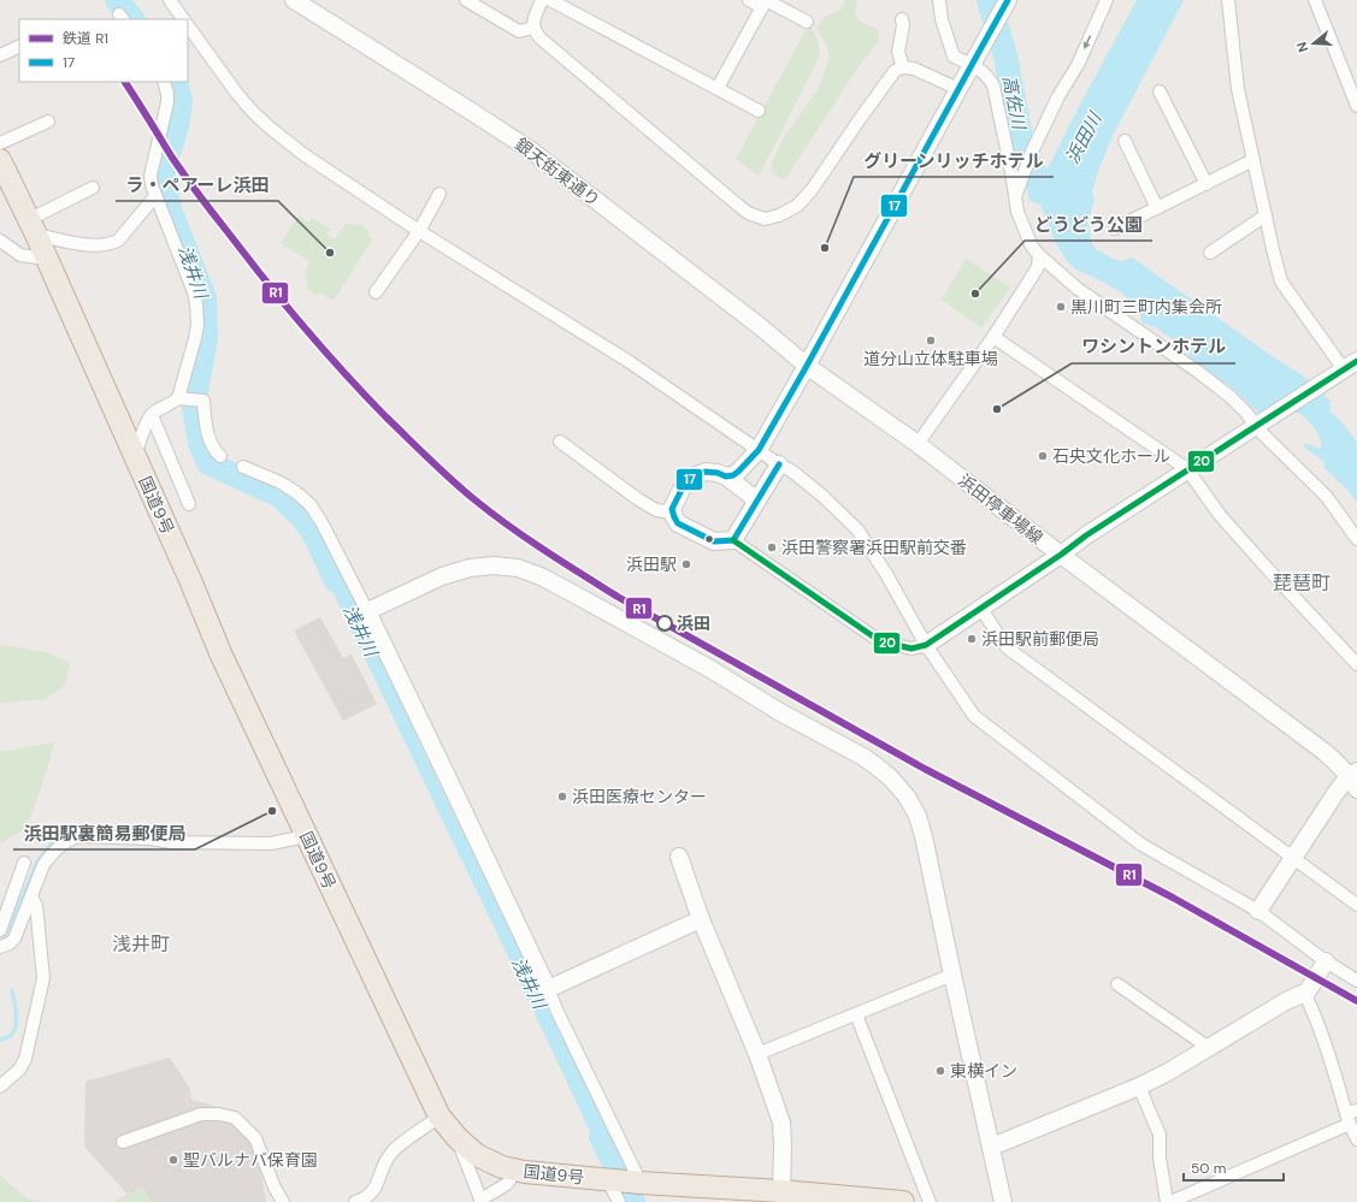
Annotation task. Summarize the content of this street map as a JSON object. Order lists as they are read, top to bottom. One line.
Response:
{"streets":{"highway":["国道9号"],"street":["銀天街東通り","浜田停車場線"]},"crossings":[["銀天街東通り","浜田停車場線"]],"districts":["琵琶町","浅井町"],"water":["高佐川","浜田川","浅井川"],"places":["グリーンリッチホテル","ラ・ペアーレ浜田","どうどう公園","黒川町三町内集会所","道分山立体駐車場","ワシントンホテル","石央文化ホール","浜田警察署浜田駅前交番","浜田駅","浜田","浜田駅前郵便局","浜田医療センター","浜田駅裏簡易郵便局","東横イン","聖バルナバ保育園"],"lines":["transit line 17","rail line R1","transit line 20"],"legend":["鉄道 R1","17"],"scale_bar":"50 m","north":"left"}
